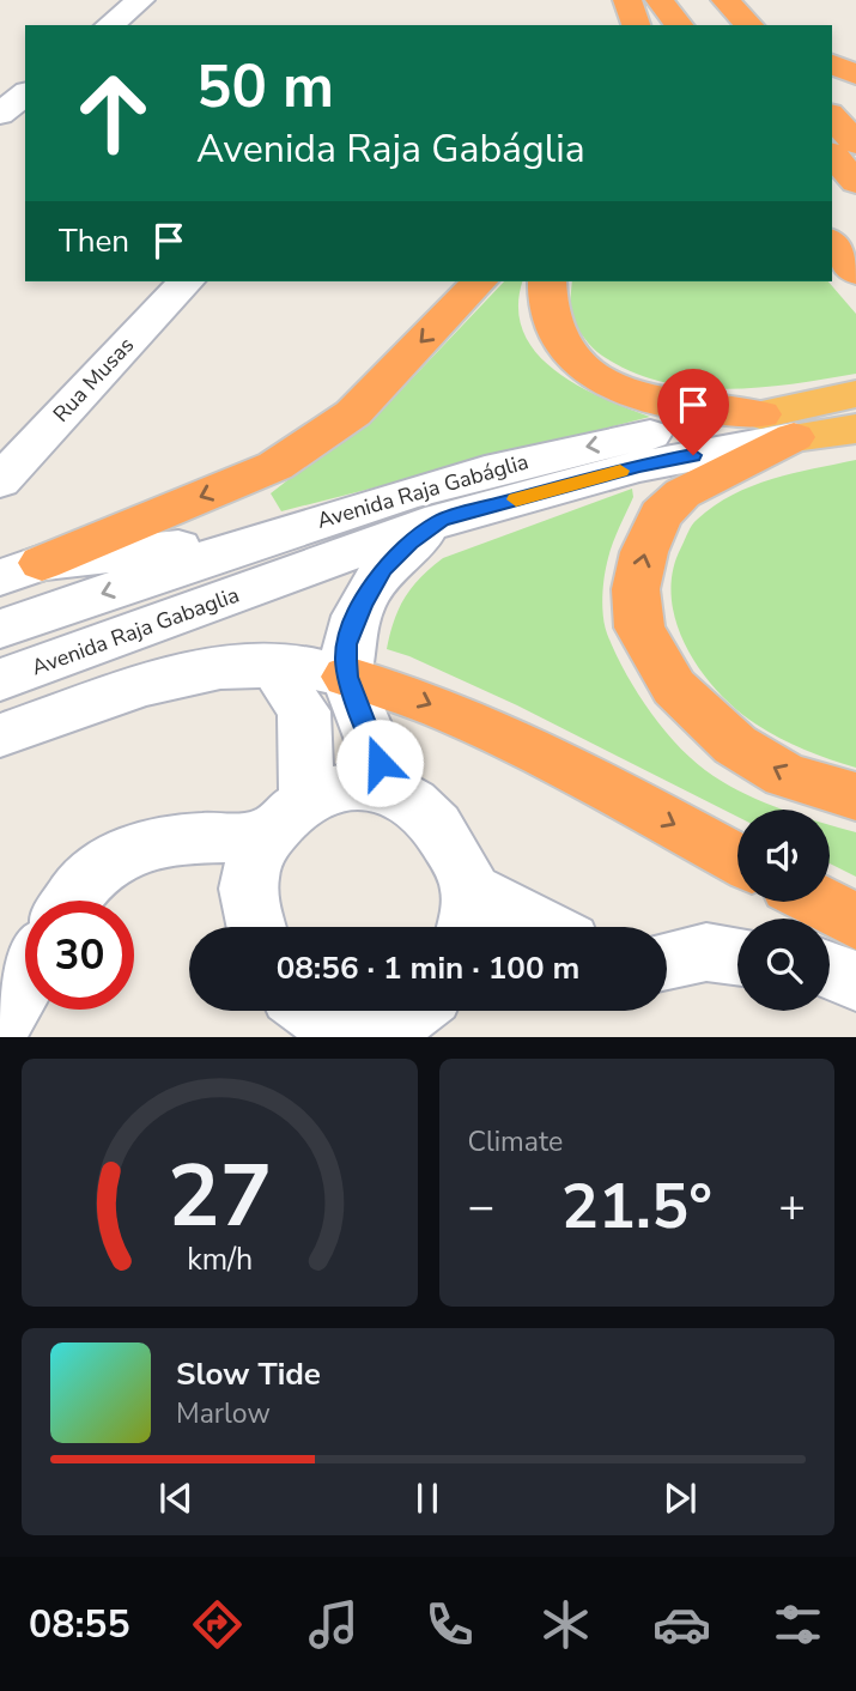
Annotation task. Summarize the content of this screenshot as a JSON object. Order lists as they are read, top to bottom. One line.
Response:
{"streets":{"highway":["Avenida Raja Gabáglia"],"main road":["Rua Musas","Avenida Raja Gabaglia"]},"crossings":[["Avenida Raja Gabáglia","Avenida Raja Gabaglia"]],"page":{"turn":["50 m","Avenida Raja Gabáglia"],"then":"Then","limit":"30","trip":"08:56 · 1 min · 100 m","tile":"Climate","heat":["−","21.5°","+"],"song":["Slow Tide","Marlow"],"tabs":"08:55","gauge":["27","km/h"]}}
